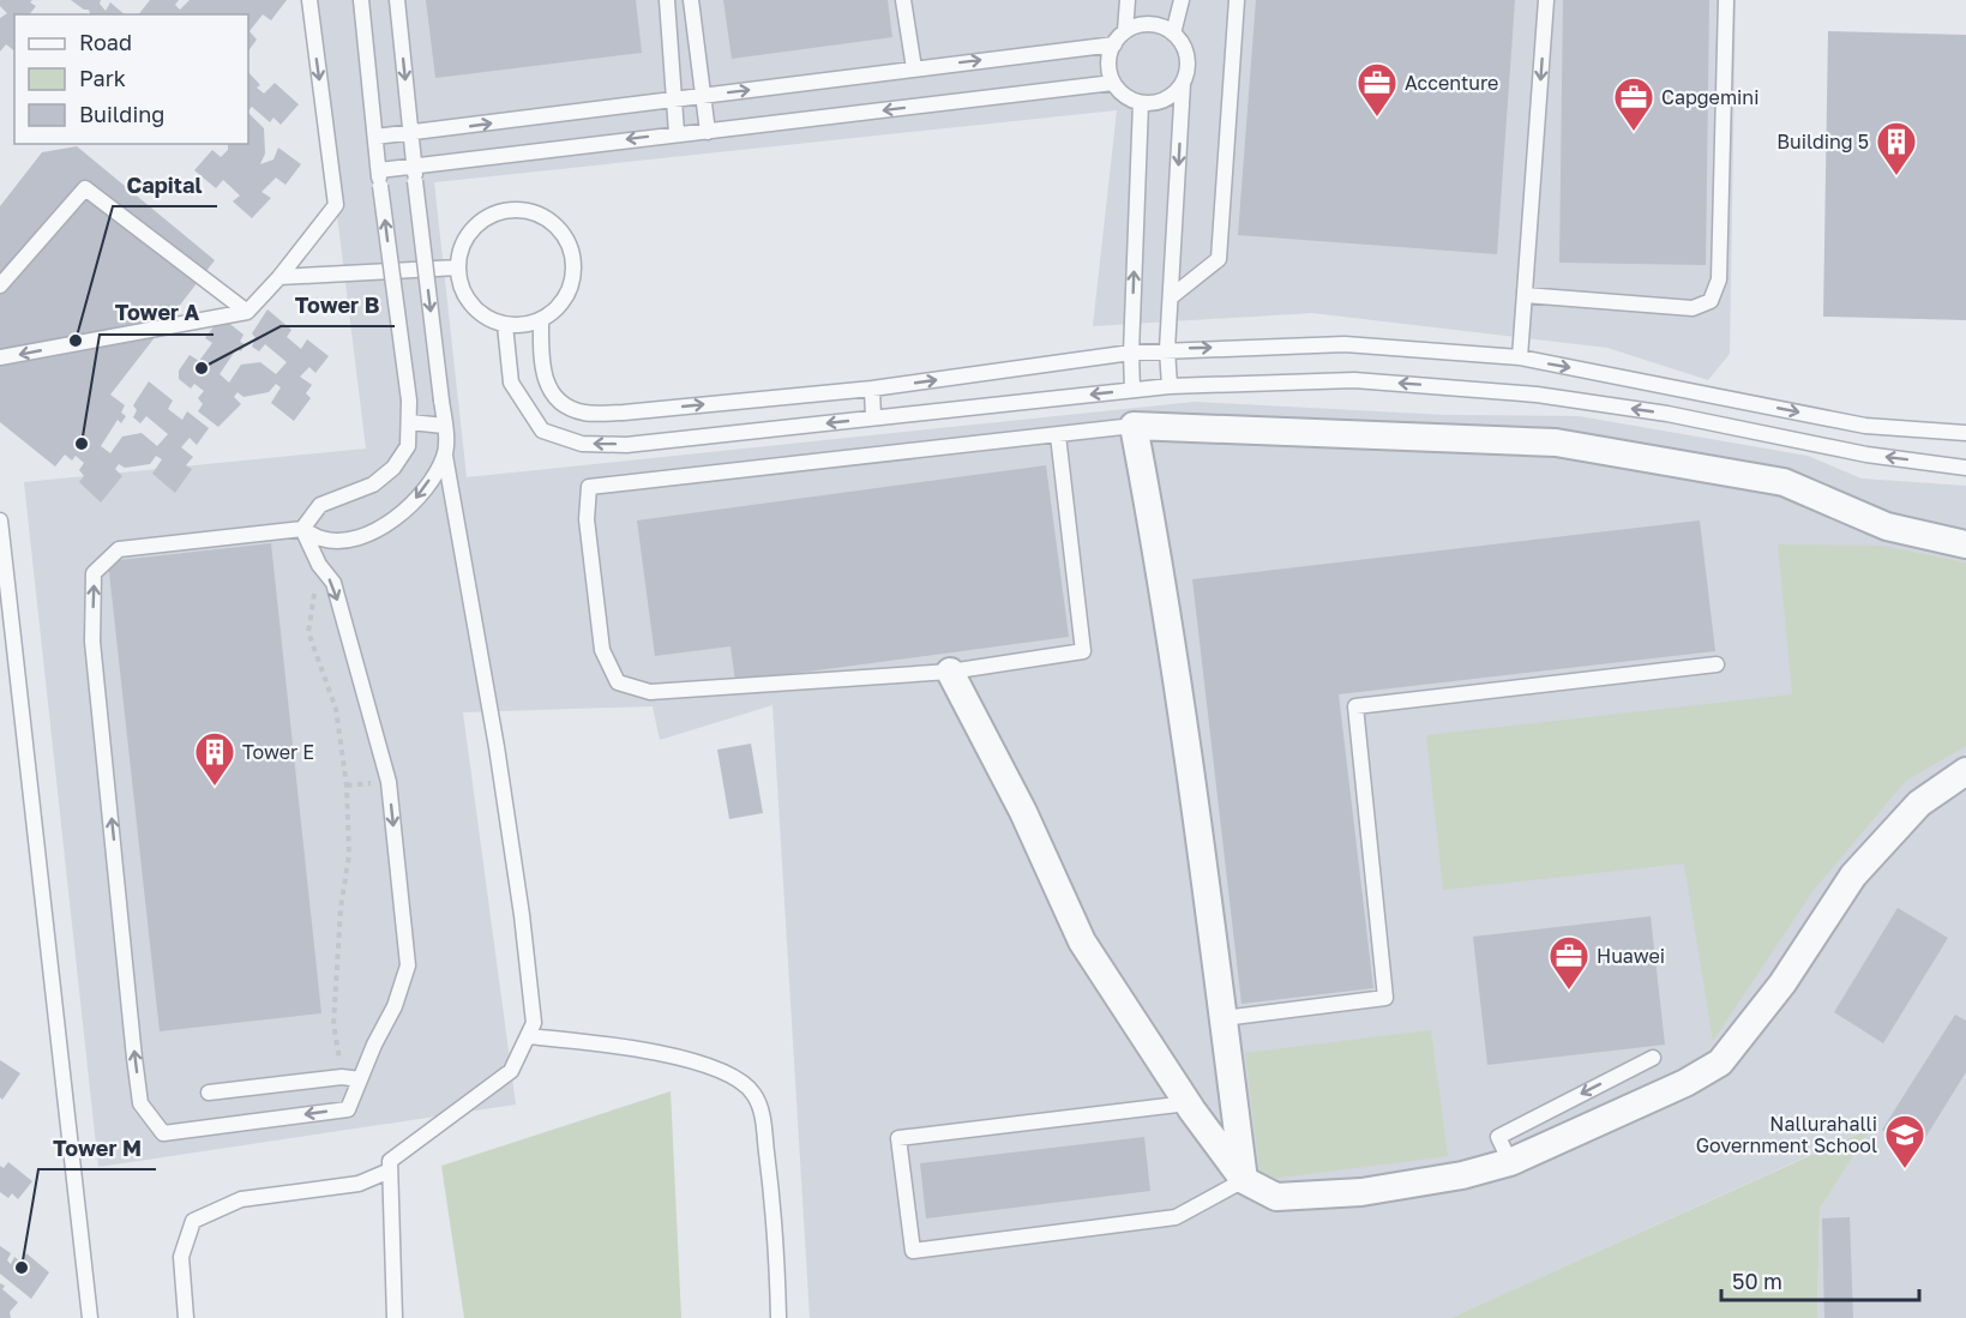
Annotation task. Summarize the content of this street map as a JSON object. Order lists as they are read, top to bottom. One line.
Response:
{"places":{"office":["Accenture","Capgemini","Huawei"],"building":["Building 5","Tower E"],"other":["Capital","Tower B","Tower A","Tower M"],"school or university":["Nallurahalli Government School"]},"legend":["Road","Park","Building"],"scale_bar":"50 m"}
